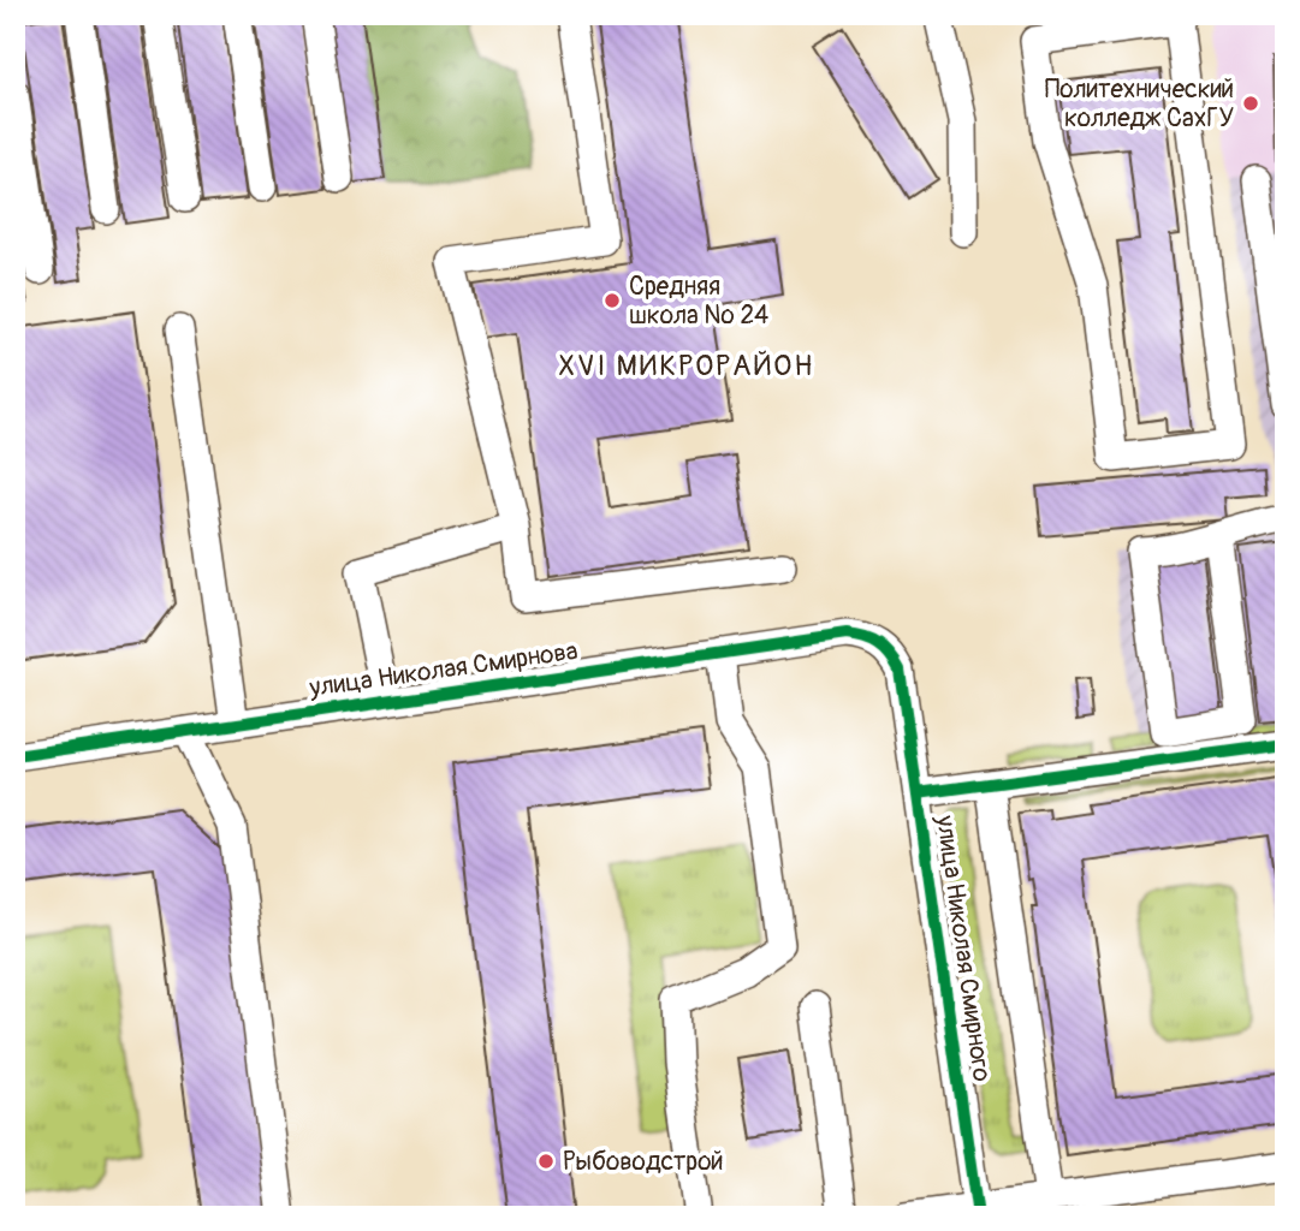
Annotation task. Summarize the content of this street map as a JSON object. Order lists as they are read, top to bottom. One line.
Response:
{"streets":{"street":["улица Николая Смирнова","улица Николая Смирного"]},"crossings":[["улица Николая Смирнова","улица Николая Смирного"]],"districts":["XVI МИКРОРАЙОН"],"places":["Политехнический колледж СахГУ","Средняя школа № 24","Рыбоводстрой"]}
